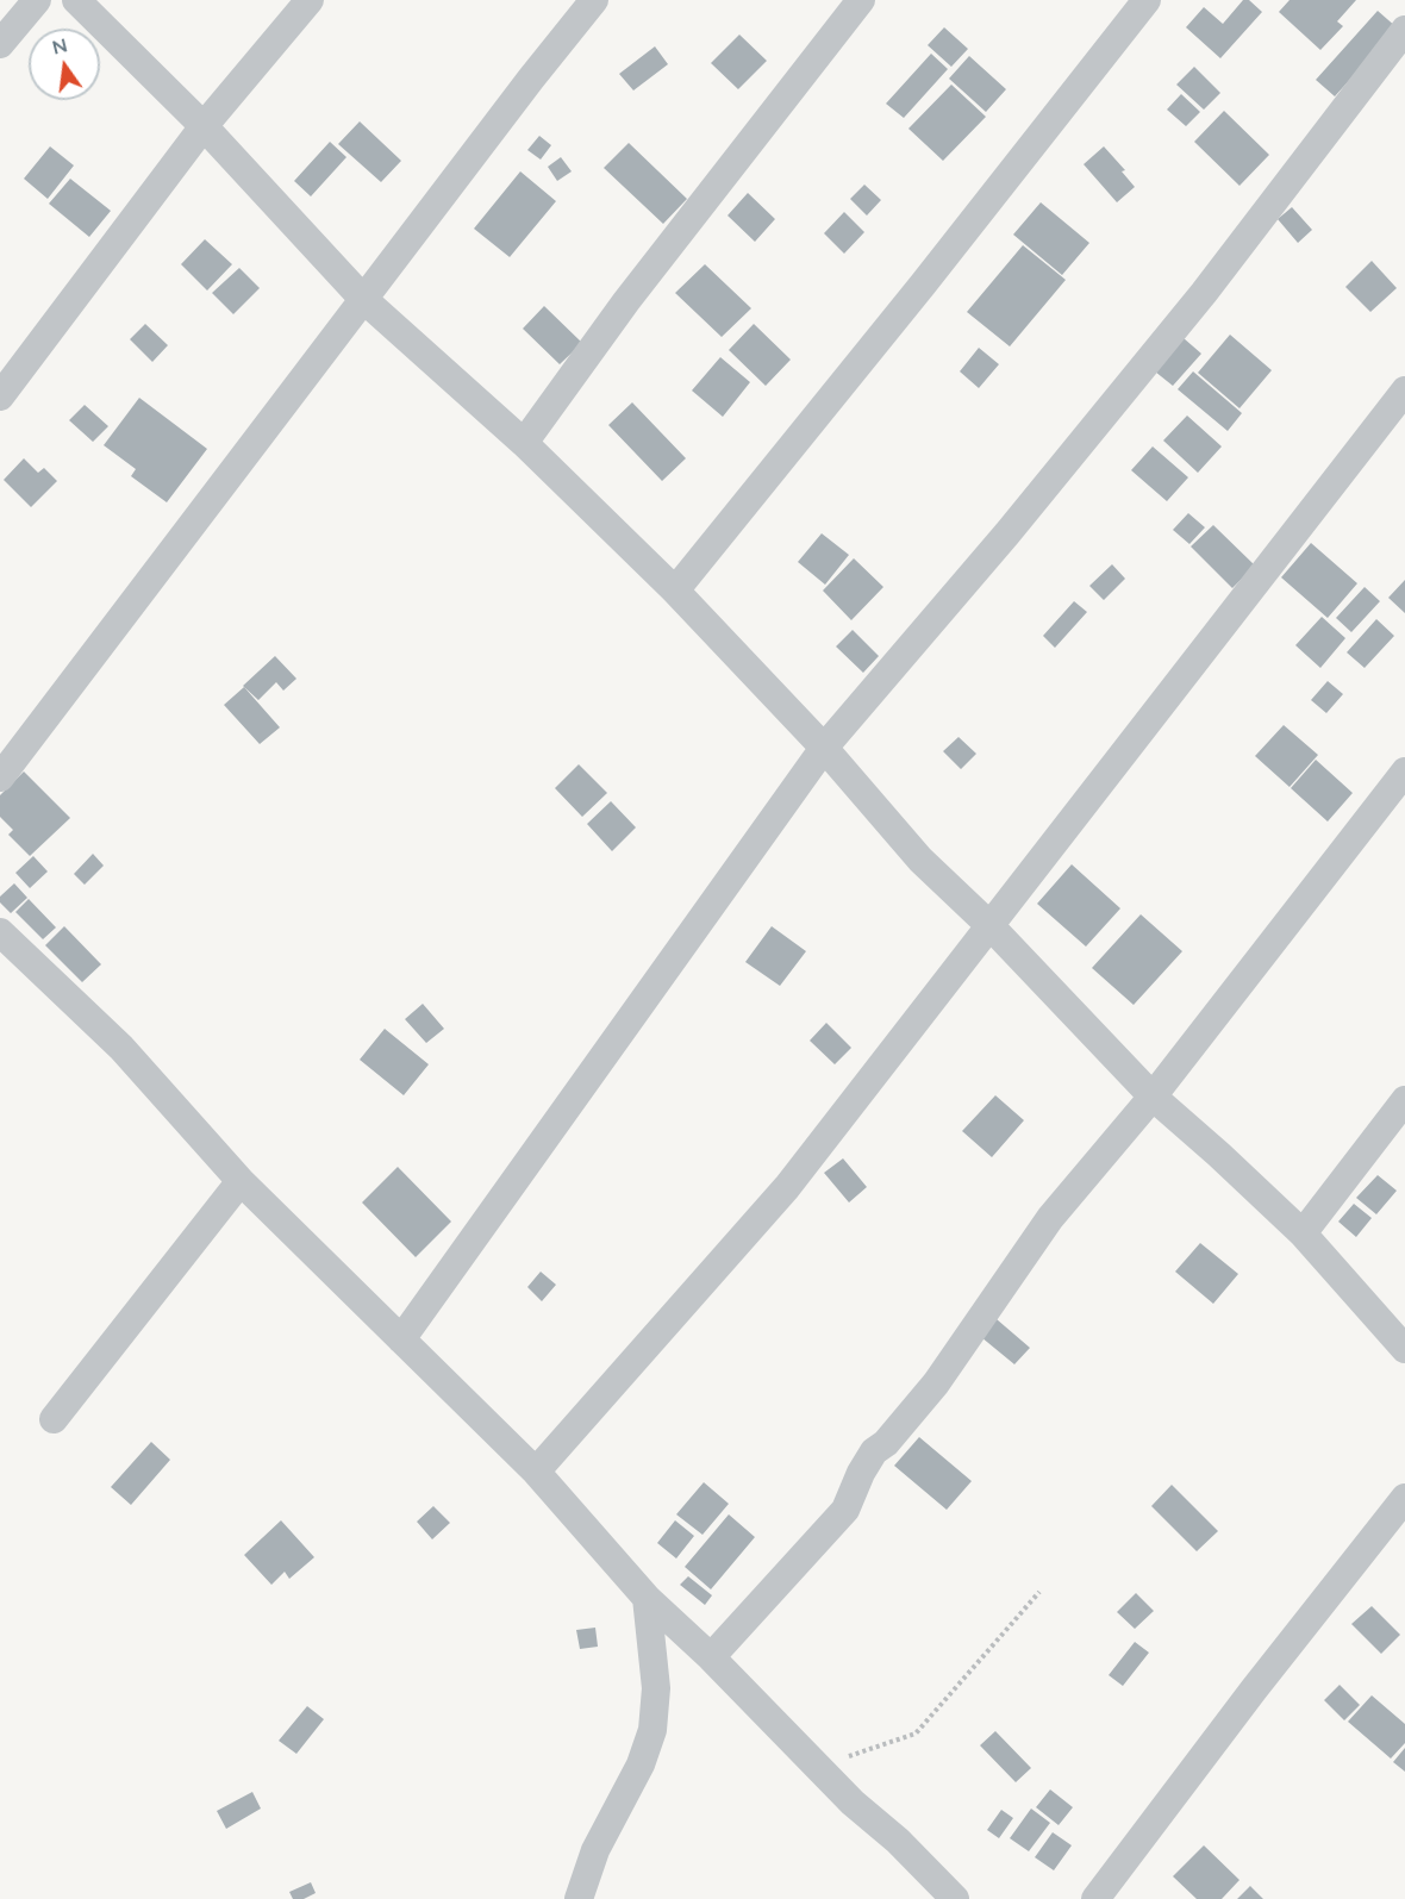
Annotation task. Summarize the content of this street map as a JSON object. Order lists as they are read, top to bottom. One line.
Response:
{"north":"top"}
